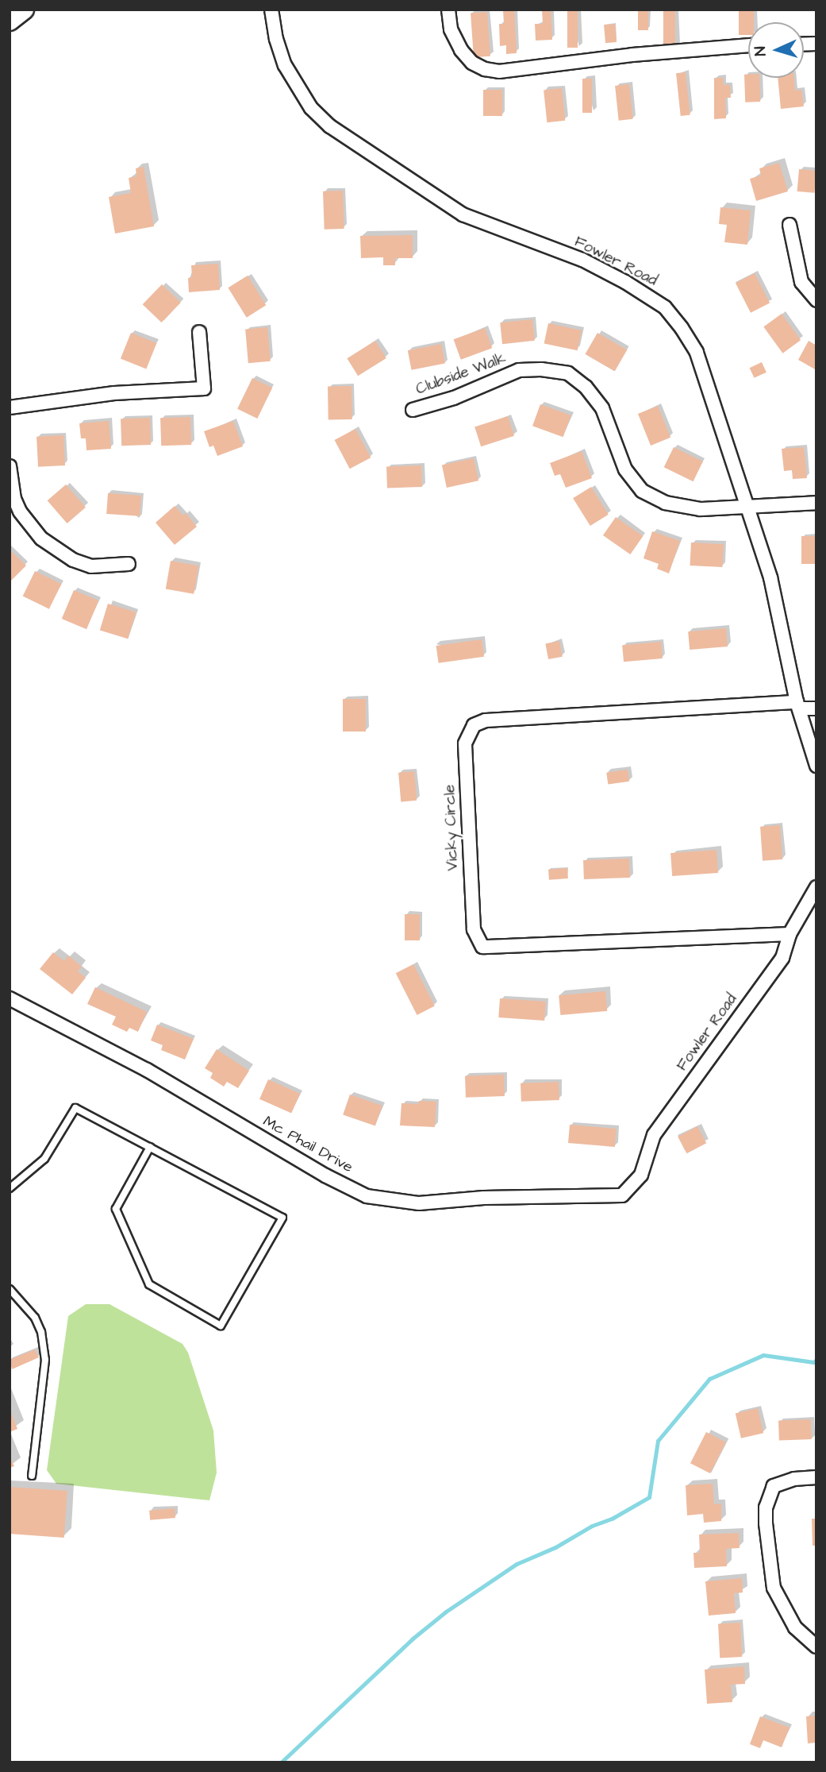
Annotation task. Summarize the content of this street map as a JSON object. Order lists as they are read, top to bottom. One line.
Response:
{"streets":{"street":["Fowler Road","Clubside Walk","Vicky Circle","Mc Phail Drive"]},"crossings":[["Fowler Road","Clubside Walk"],["Fowler Road","Vicky Circle"],["Fowler Road","Mc Phail Drive"]],"north":"left"}
